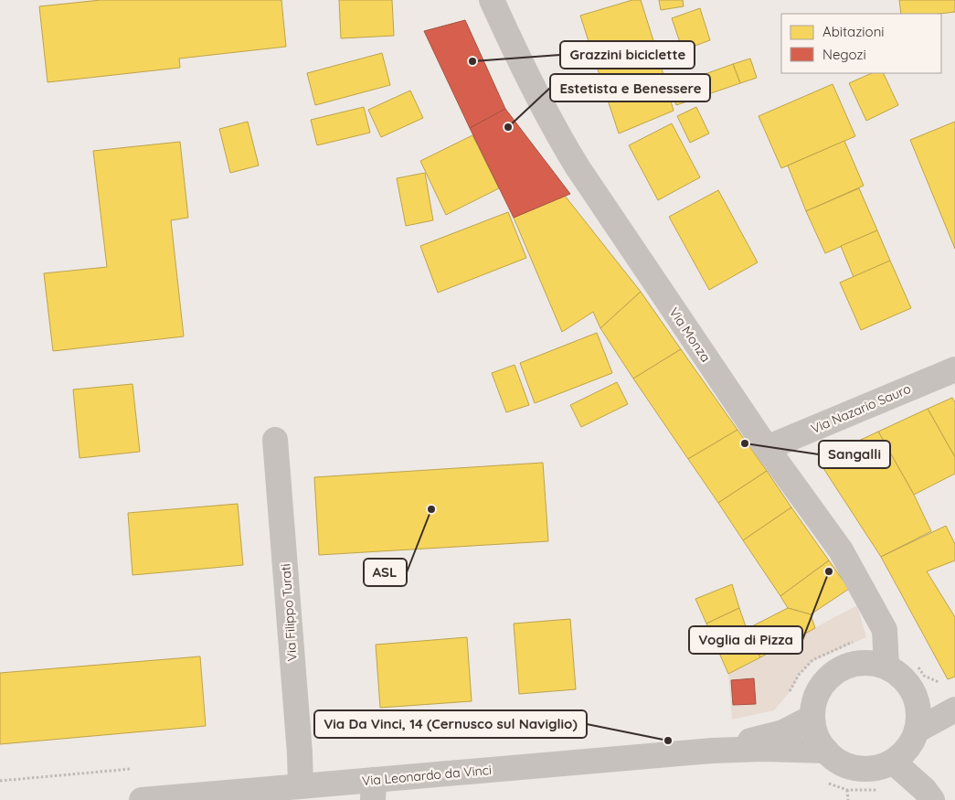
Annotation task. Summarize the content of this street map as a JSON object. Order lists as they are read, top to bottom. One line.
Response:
{"streets":{"street":["Via Monza","Via Nazario Sauro","Via Filippo Turati","Via Leonardo da Vinci"]},"crossings":[["Via Monza","Via Nazario Sauro"],["Via Monza","Via Leonardo da Vinci"],["Via Filippo Turati","Via Leonardo da Vinci"]],"places":["Grazzini biciclette","Estetista e Benessere","Sangalli","ASL","Voglia di Pizza","Via Da Vinci, 14 (Cernusco sul Naviglio)"],"legend":["Abitazioni","Negozi"]}
